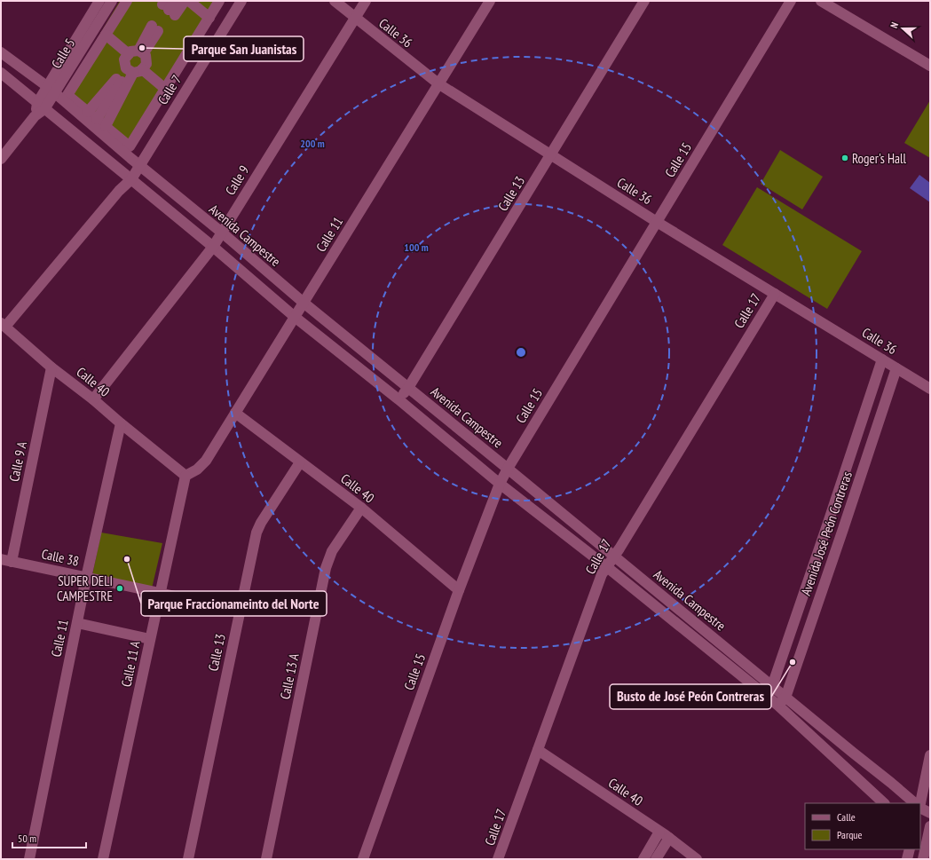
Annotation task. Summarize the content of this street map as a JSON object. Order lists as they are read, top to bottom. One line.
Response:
{"streets":{"street":["Calle 36","Calle 5","Calle 7","Calle 15","Calle 9","Calle 13","Calle 11","Avenida Campestre","Calle 17","Calle 40","Calle 9 A","Avenida José Peón Contreras","Calle 38","Calle 11 A","Calle 13 A"]},"crossings":[["Calle 36","Calle 15"],["Calle 36","Calle 9"],["Calle 36","Calle 13"],["Calle 36","Calle 11"],["Calle 36","Calle 17"],["Calle 36","Avenida José Peón Contreras"],["Calle 5","Avenida Campestre"],["Calle 7","Avenida Campestre"],["Calle 7","Calle 40"],["Calle 15","Avenida Campestre"],["Calle 15","Calle 40"],["Calle 9","Avenida Campestre"],["Calle 9","Calle 40"],["Calle 13","Avenida Campestre"],["Calle 13","Calle 40"],["Calle 13","Calle 38"],["Calle 11","Avenida Campestre"],["Calle 11","Calle 40"],["Calle 11","Calle 38"],["Calle 11","Calle 11 A"],["Avenida Campestre","Calle 17"],["Avenida Campestre","Avenida José Peón Contreras"],["Calle 17","Calle 40"],["Calle 40","Calle 9 A"],["Calle 40","Calle 11 A"],["Calle 40","Calle 13 A"],["Calle 9 A","Calle 38"],["Calle 38","Calle 11 A"]],"places":["Parque San Juanistas","Roger's Hall","Parque Fraccionameinto del Norte","SUPER DELI CAMPESTRE","Busto de José Peón Contreras"],"legend":["Calle","Parque"],"scale_bar":"50 m","north":"left","rings":["200 m","100 m"]}
